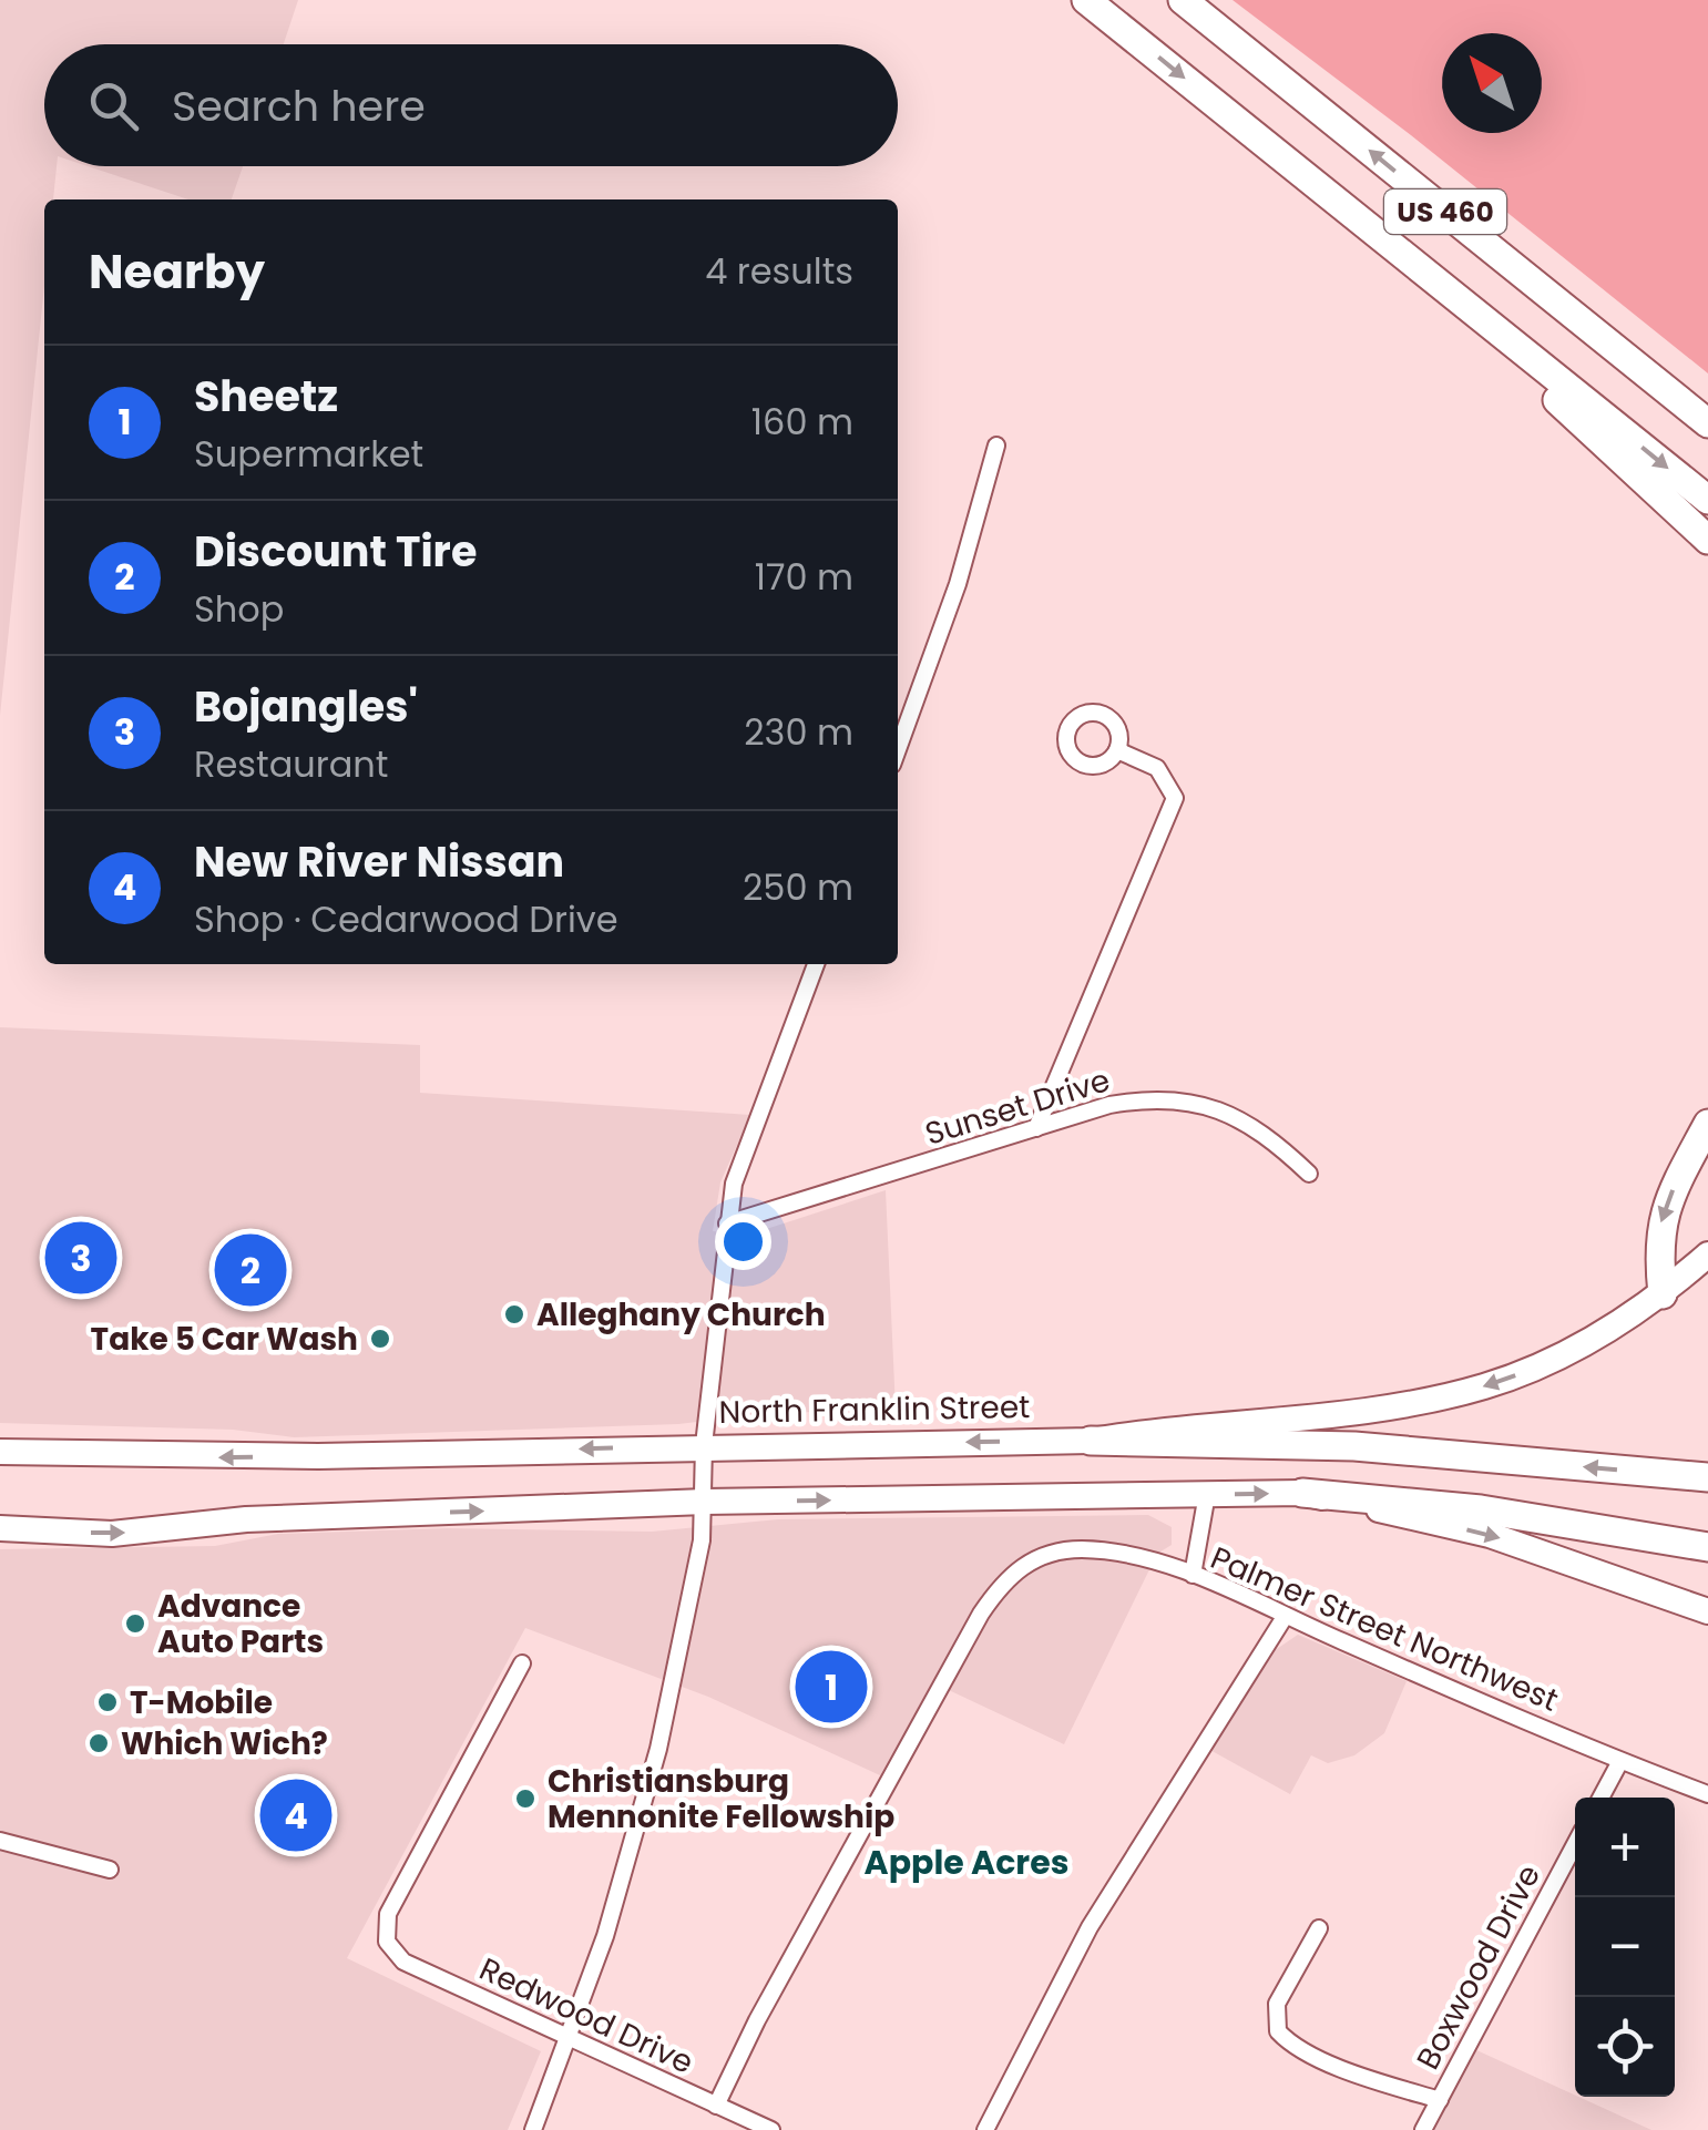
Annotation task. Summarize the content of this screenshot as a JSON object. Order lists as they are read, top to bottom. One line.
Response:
{"streets":{"highway":["US 460"],"main road":["North Franklin Street"],"street":["Sunset Drive","Palmer Street Northwest","Boxwood Drive","Redwood Drive"]},"crossings":[["Palmer Street Northwest","Redwood Drive"]],"districts":["Apple Acres"],"places":["Alleghany Church","Take 5 Car Wash","Advance Auto Parts","T-Mobile","Which Wich?","Christiansburg Mennonite Fellowship"],"north":"top left","page":{"search":"Search here","heading":["Nearby","4 results"],"list":[{"mark":"1","name":"Sheetz","note":"Supermarket","value":"160 m"},{"mark":"2","name":"Discount Tire","note":"Shop","value":"170 m"},{"mark":"3","name":"Bojangles'","note":"Restaurant","value":"230 m"},{"mark":"4","name":"New River Nissan","note":"Shop · Cedarwood Drive","value":"250 m"}],"pins":["3","2","1","4"],"map_buttons":["+","−"]}}
